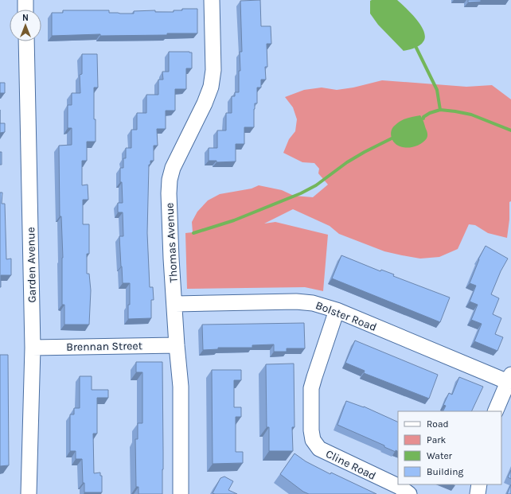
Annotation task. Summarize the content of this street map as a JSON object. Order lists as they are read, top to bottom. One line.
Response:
{"streets":{"street":["Thomas Avenue","Garden Avenue","Bolster Road","Brennan Street","Cline Road"]},"crossings":[["Thomas Avenue","Bolster Road"],["Thomas Avenue","Brennan Street"],["Garden Avenue","Brennan Street"],["Bolster Road","Cline Road"]],"legend":["Road","Park","Water","Building"],"north":"top"}
